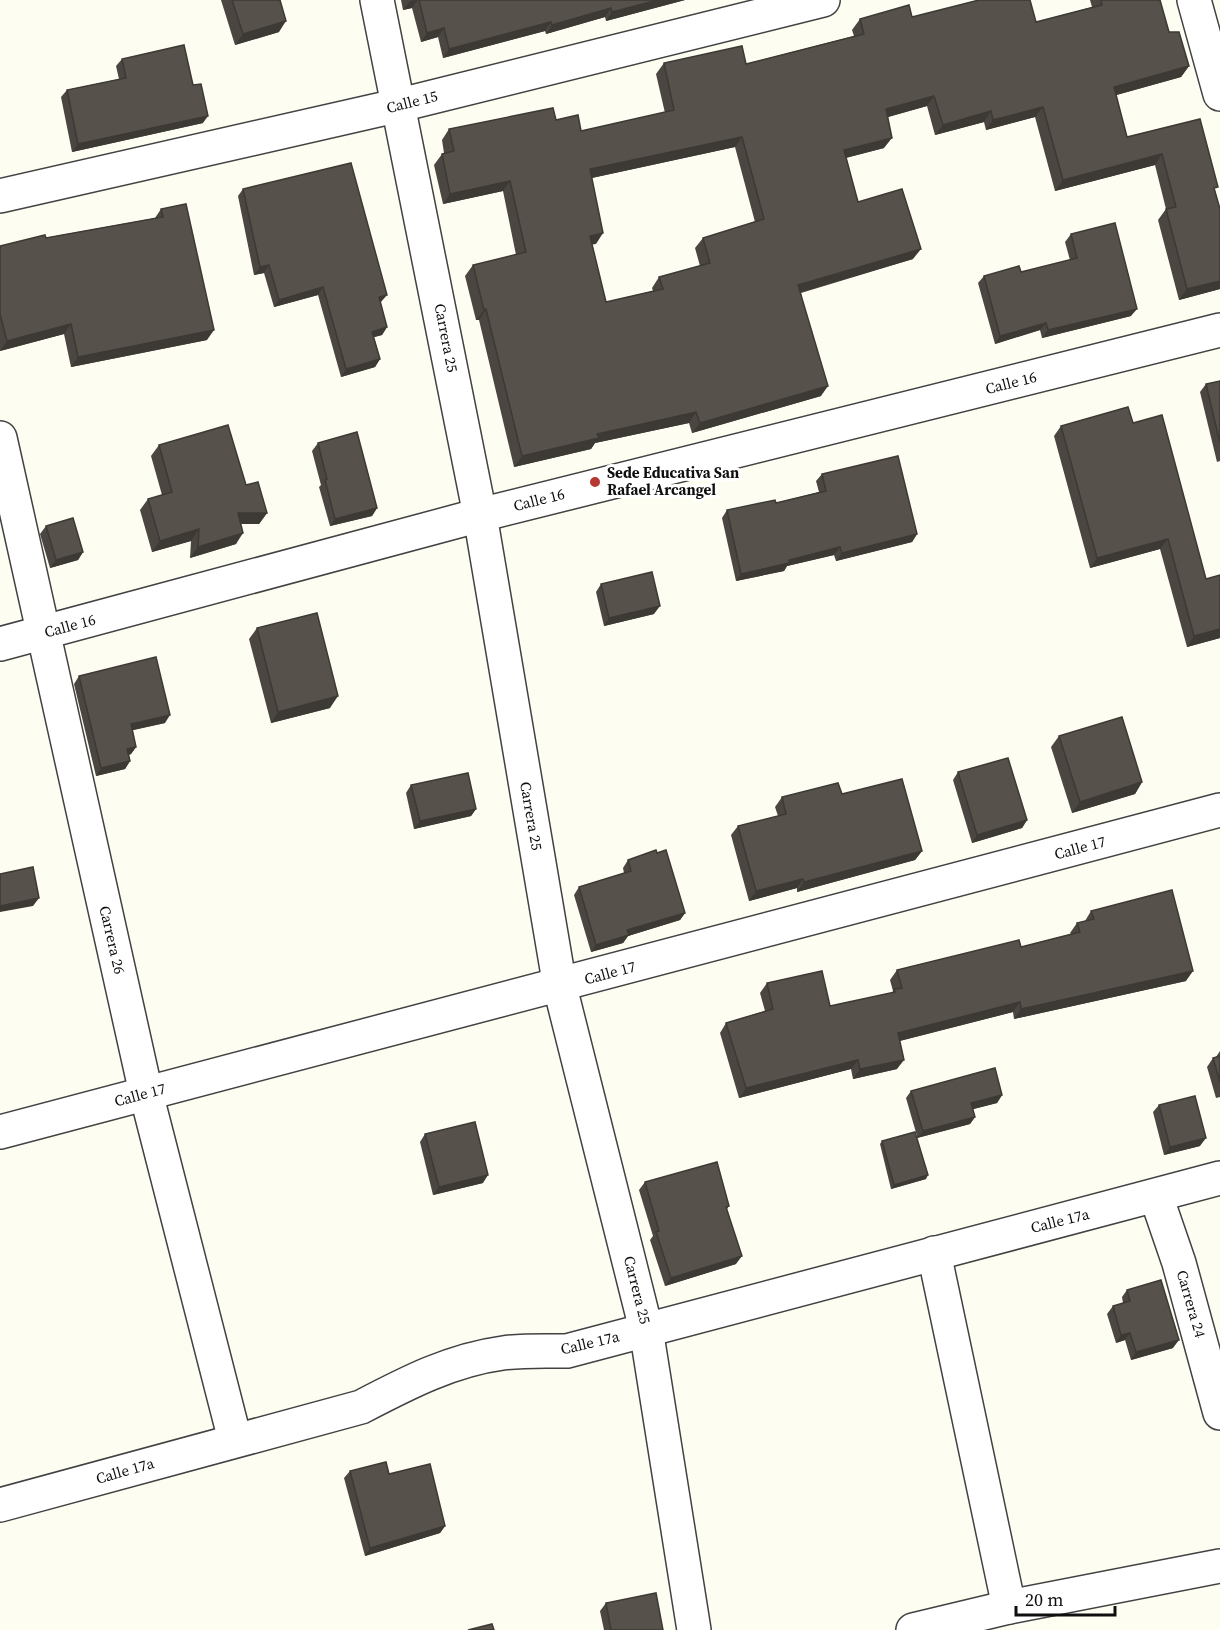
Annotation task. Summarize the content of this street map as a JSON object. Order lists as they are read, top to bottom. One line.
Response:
{"streets":{"street":["Calle 15","Carrera 25","Calle 16","Calle 17","Carrera 26","Calle 17a","Carrera 24"]},"crossings":[["Calle 15","Carrera 25"],["Carrera 25","Calle 16"],["Carrera 25","Calle 17"],["Carrera 25","Calle 17a"],["Calle 16","Carrera 26"],["Calle 17","Carrera 26"],["Carrera 26","Calle 17a"],["Calle 17a","Carrera 24"]],"places":["Sede Educativa San Rafael Arcangel"],"scale_bar":"20 m"}
